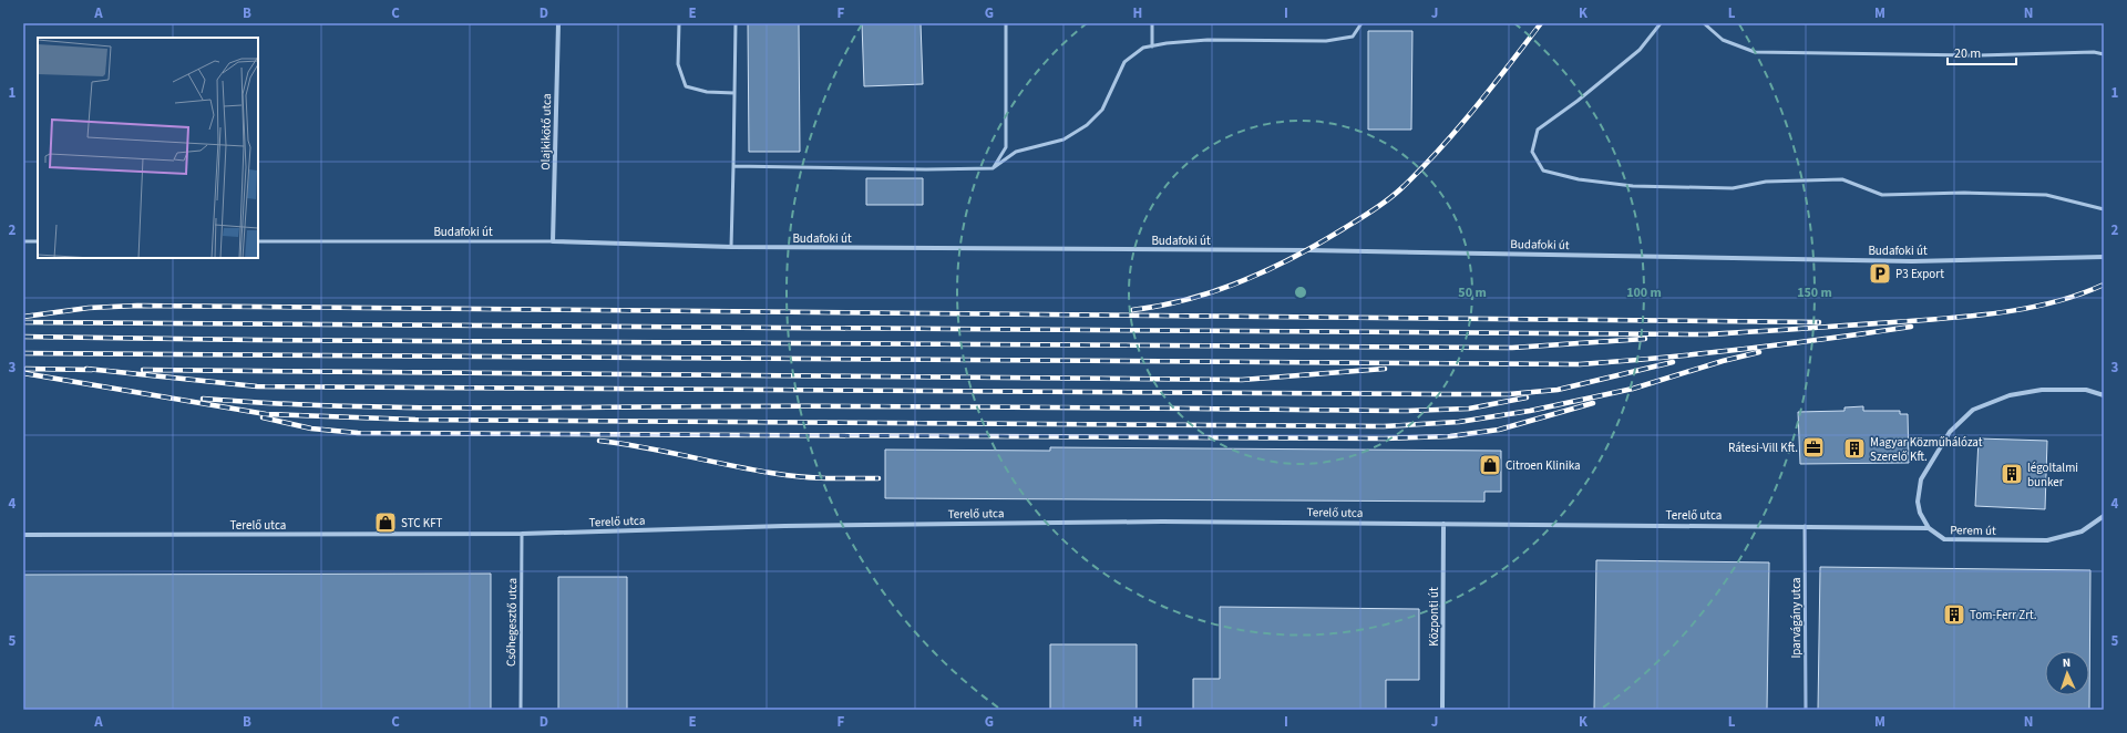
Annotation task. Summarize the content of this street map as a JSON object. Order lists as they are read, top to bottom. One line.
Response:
{"streets":{"street":["Olajkikötő utca","Budafoki út","Terelő utca","Perem út","Központi út"],"lane":["Iparvágány utca","Csőhegesztő utca"]},"crossings":[["Olajkikötő utca","Budafoki út"],["Terelő utca","Perem út"],["Terelő utca","Központi út"],["Terelő utca","Iparvágány utca"],["Terelő utca","Csőhegesztő utca"]],"places":{"parking":["P3 Export"],"office":["Rátesi-Vill Kft."],"building":["Magyar Közműhálózat Szerelő Kft.","légoltalmi bunker","Tom-Ferr Zrt."],"shop":["Citroen Klinika","STC KFT"]},"scale_bar":"20 m","north":"top","grid":{"columns":["A","B","C","D","E","F","G","H","I","J","K","L","M","N"],"rows":["1","2","3","4","5"]},"rings":["50 m","100 m","150 m"]}
